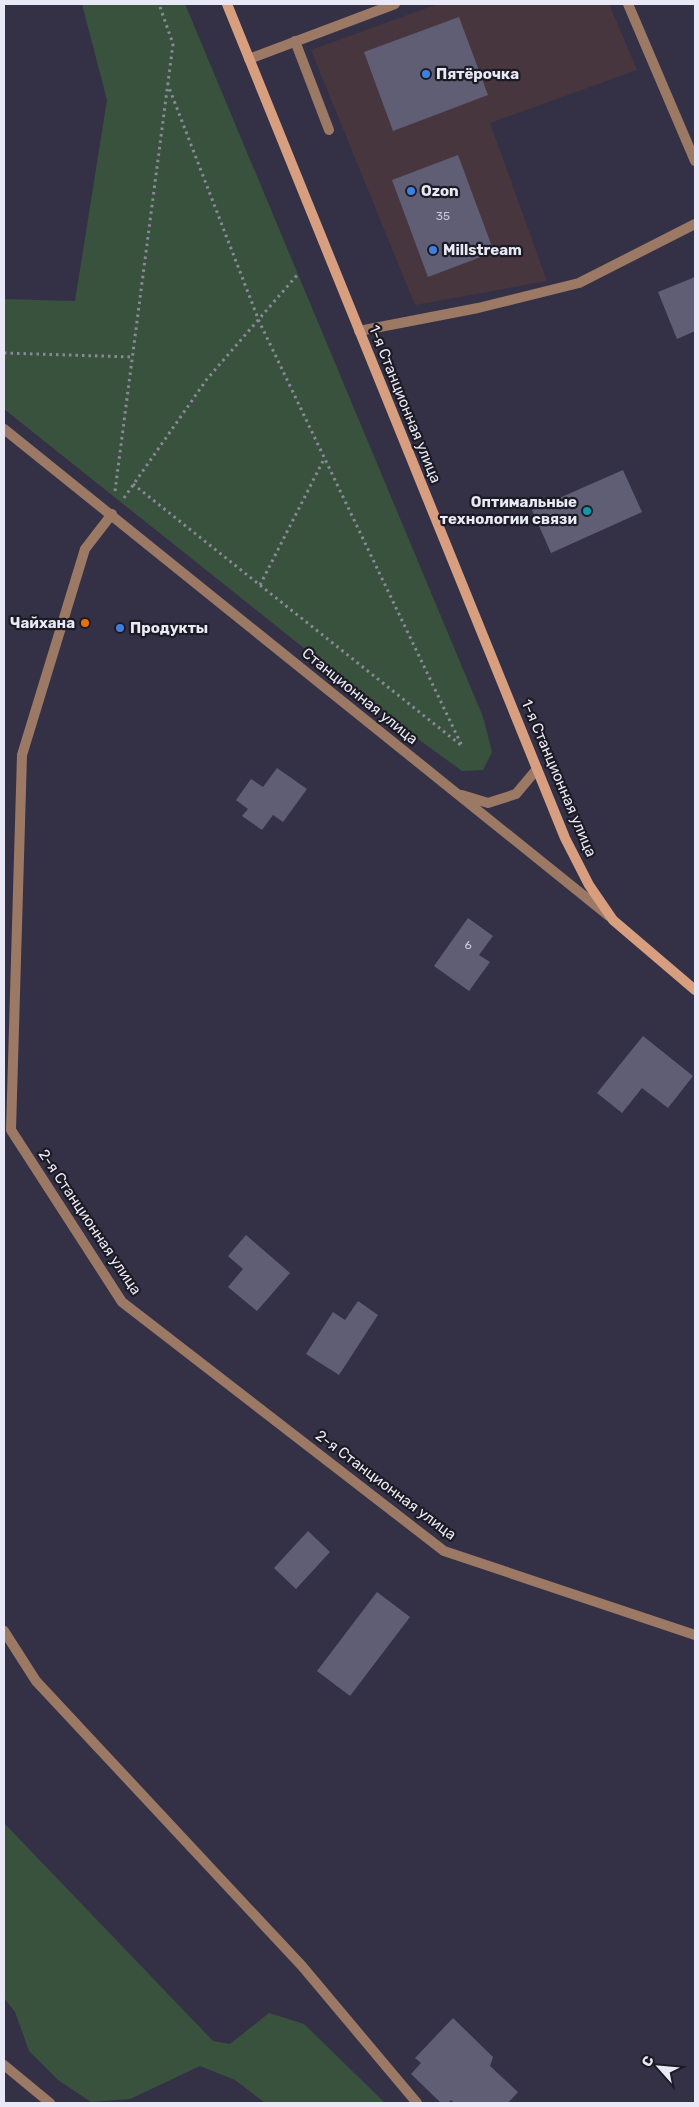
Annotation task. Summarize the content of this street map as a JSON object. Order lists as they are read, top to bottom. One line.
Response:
{"streets":{"main road":["1-я Станционная улица","Станционная улица"],"street":["2-я Станционная улица"]},"crossings":[["1-я Станционная улица","Станционная улица"],["Станционная улица","2-я Станционная улица"]],"places":["Пятёрочка","Ozon","Millstream","Оптимальные технологии связи","Чайхана","Продукты"],"house_numbers":["35","6"],"north":"top left"}
